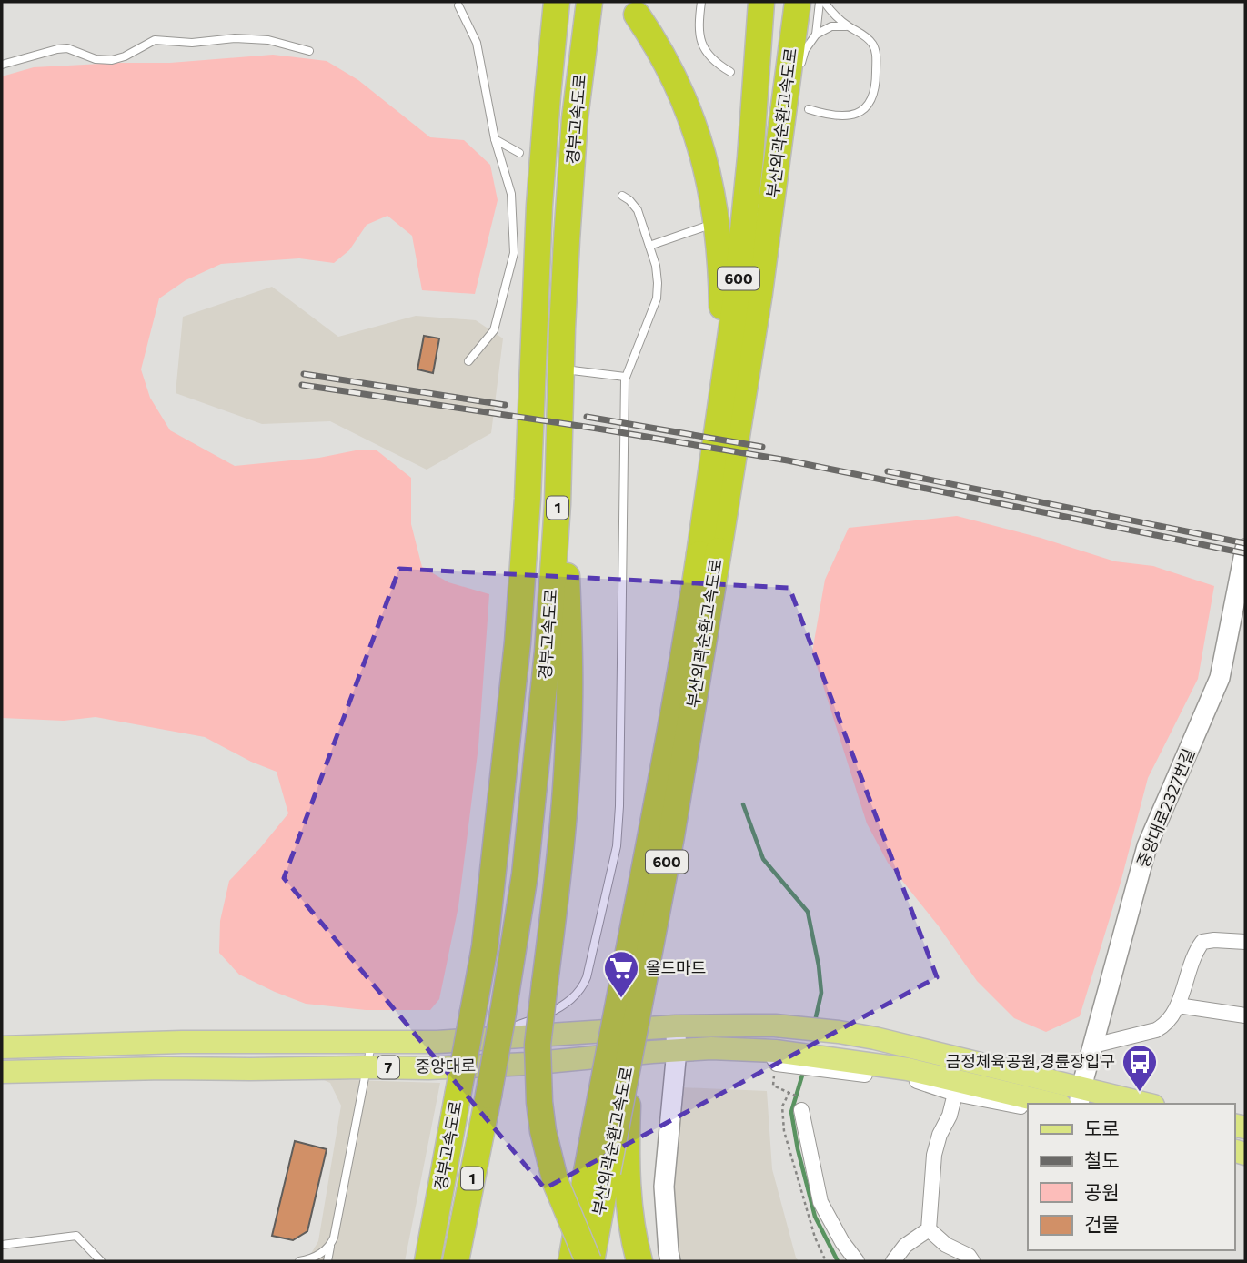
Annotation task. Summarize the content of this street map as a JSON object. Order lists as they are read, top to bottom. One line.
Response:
{"streets":{"highway":["경부고속도로","부산외곽순환고속도로","600","1"],"main road":["중앙대로","7"],"street":["중앙대로2327번길"]},"crossings":[["중앙대로2327번길","중앙대로"],["중앙대로2327번길","7"],["중앙대로","7"]],"places":{"supermarket":["올드마트"],"bus stop":["금정체육공원,경륜장입구"]},"legend":["도로","철도","공원","건물"]}
